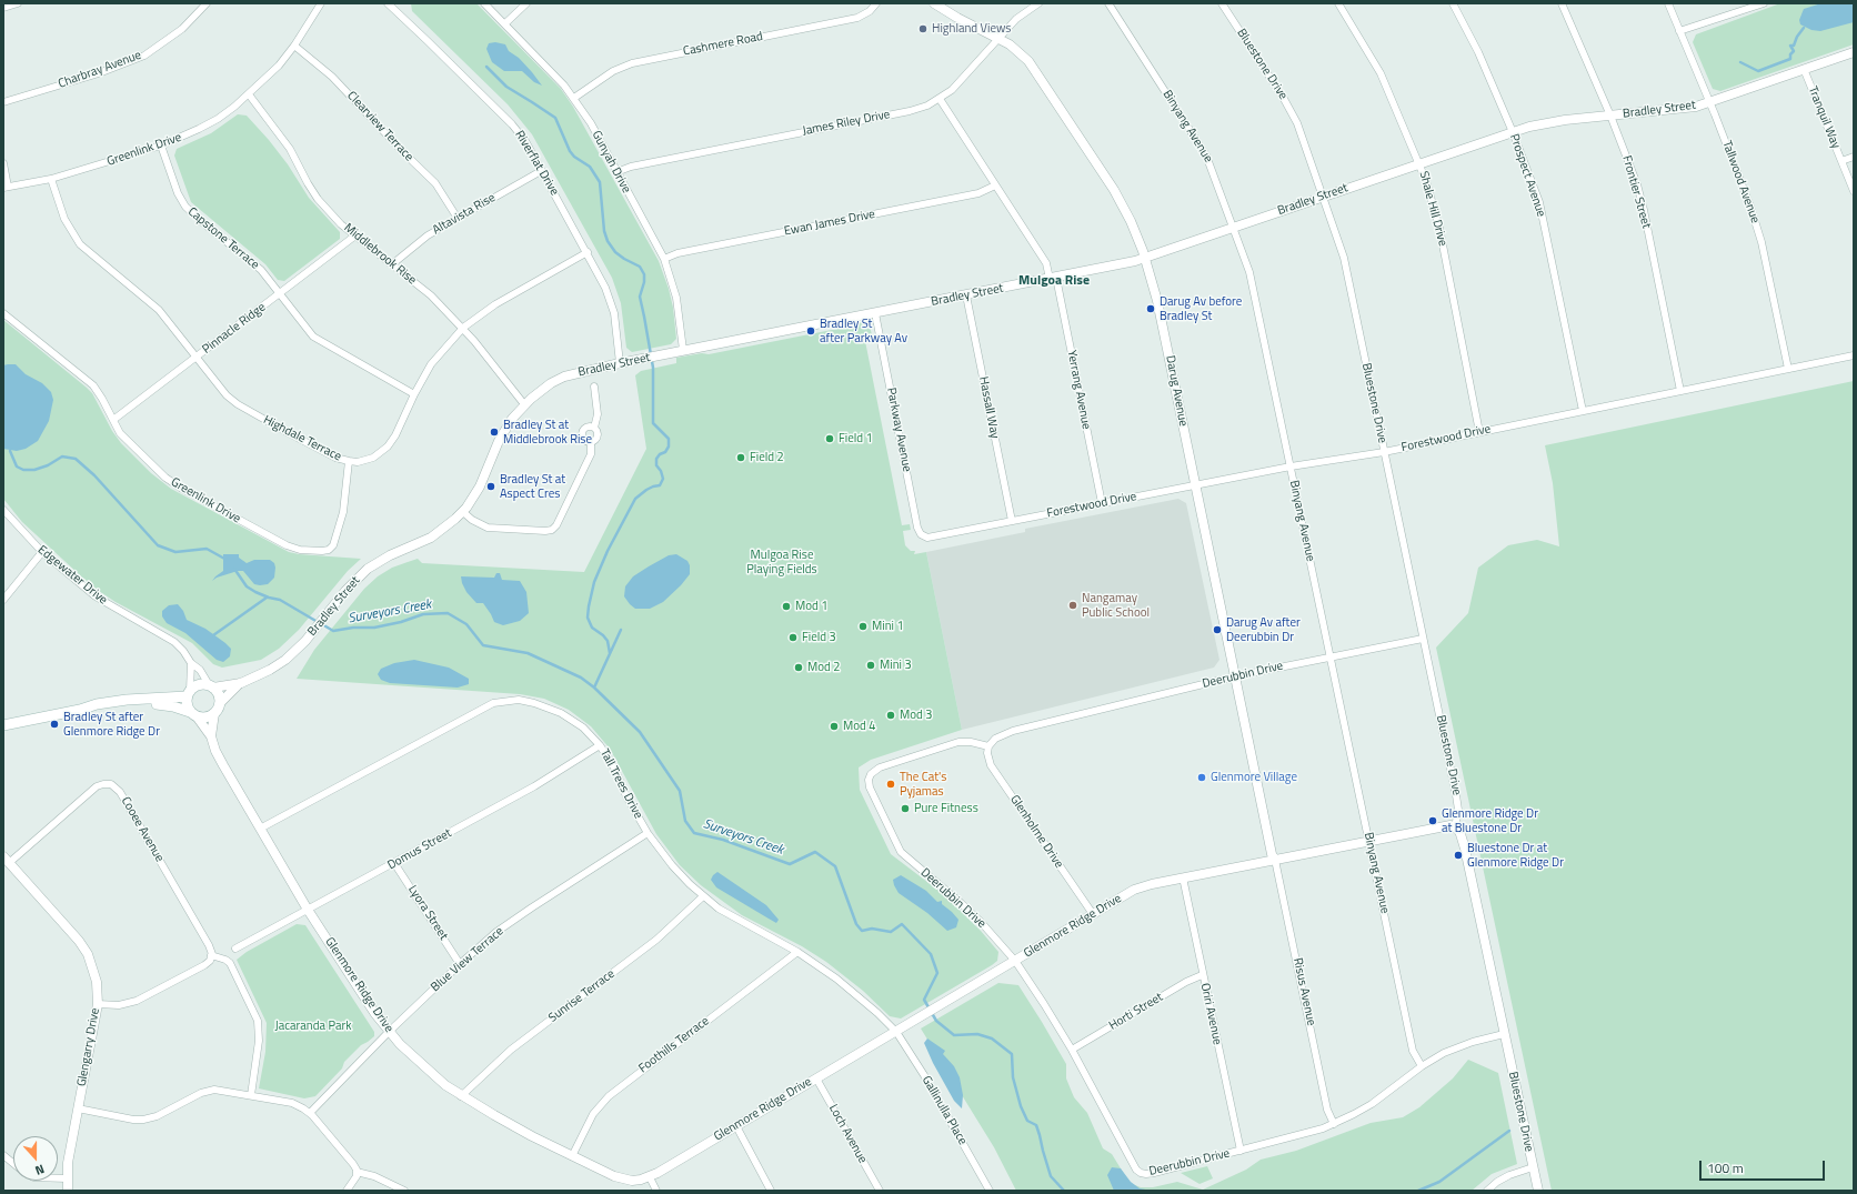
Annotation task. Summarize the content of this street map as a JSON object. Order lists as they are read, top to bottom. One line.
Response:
{"streets":{"street":["Cashmere Road","Bluestone Drive","Charbray Avenue","Bradley Street","Tranquil Way","James Riley Drive","Clearview Terrace","Binyang Avenue","Greenlink Drive","Gunyah Drive","Riverflat Drive","Prospect Avenue","Tallwood Avenue","Frontier Street","Shale Hill Drive","Altavista Rise","Ewan James Drive","Capstone Terrace","Middlebrook Rise","Pinnacle Ridge","Yerrang Avenue","Darug Avenue","Hassall Way","Parkway Avenue","Highdale Terrace","Forestwood Drive","Edgewater Drive","Deerubbin Drive","Tall Trees Drive","Cooee Avenue","Glenholme Drive","Domus Street","Lyora Street","Glenmore Ridge Drive","Blue View Terrace","Risus Avenue","Sunrise Terrace","Horti Street","Oriri Avenue","Foothills Terrace","Glengarry Drive","Gallinulla Place","Loch Avenue"]},"crossings":[["Cashmere Road","Gunyah Drive"],["Bluestone Drive","Bradley Street"],["Bluestone Drive","Forestwood Drive"],["Bluestone Drive","Deerubbin Drive"],["Bluestone Drive","Glenmore Ridge Drive"],["Bradley Street","Tranquil Way"],["Bradley Street","Binyang Avenue"],["Bradley Street","Gunyah Drive"],["Bradley Street","Riverflat Drive"],["Bradley Street","Prospect Avenue"],["Bradley Street","Tallwood Avenue"],["Bradley Street","Frontier Street"],["Bradley Street","Shale Hill Drive"],["Bradley Street","Middlebrook Rise"],["Bradley Street","Yerrang Avenue"],["Bradley Street","Darug Avenue"],["Bradley Street","Hassall Way"],["Bradley Street","Parkway Avenue"],["Bradley Street","Edgewater Drive"],["Bradley Street","Glenmore Ridge Drive"],["James Riley Drive","Gunyah Drive"],["James Riley Drive","Yerrang Avenue"],["James Riley Drive","Darug Avenue"],["Clearview Terrace","Greenlink Drive"],["Clearview Terrace","Altavista Rise"],["Binyang Avenue","Forestwood Drive"],["Binyang Avenue","Deerubbin Drive"],["Binyang Avenue","Glenmore Ridge Drive"],["Greenlink Drive","Capstone Terrace"],["Greenlink Drive","Middlebrook Rise"],["Greenlink Drive","Pinnacle Ridge"],["Greenlink Drive","Highdale Terrace"],["Gunyah Drive","Ewan James Drive"],["Riverflat Drive","Altavista Rise"],["Riverflat Drive","Highdale Terrace"],["Prospect Avenue","Forestwood Drive"],["Tallwood Avenue","Forestwood Drive"],["Frontier Street","Forestwood Drive"],["Shale Hill Drive","Forestwood Drive"],["Altavista Rise","Middlebrook Rise"],["Ewan James Drive","Yerrang Avenue"],["Capstone Terrace","Pinnacle Ridge"],["Capstone Terrace","Highdale Terrace"],["Middlebrook Rise","Pinnacle Ridge"],["Middlebrook Rise","Highdale Terrace"],["Pinnacle Ridge","Highdale Terrace"],["Yerrang Avenue","Forestwood Drive"],["Darug Avenue","Forestwood Drive"],["Darug Avenue","Deerubbin Drive"],["Darug Avenue","Glenmore Ridge Drive"],["Darug Avenue","Risus Avenue"],["Hassall Way","Forestwood Drive"],["Parkway Avenue","Forestwood Drive"],["Edgewater Drive","Glenmore Ridge Drive"],["Deerubbin Drive","Glenholme Drive"],["Deerubbin Drive","Glenmore Ridge Drive"],["Deerubbin Drive","Risus Avenue"],["Deerubbin Drive","Horti Street"],["Deerubbin Drive","Oriri Avenue"],["Tall Trees Drive","Domus Street"],["Tall Trees Drive","Glenmore Ridge Drive"],["Tall Trees Drive","Blue View Terrace"],["Tall Trees Drive","Sunrise Terrace"],["Tall Trees Drive","Foothills Terrace"],["Tall Trees Drive","Gallinulla Place"],["Cooee Avenue","Glengarry Drive"],["Glenholme Drive","Glenmore Ridge Drive"],["Domus Street","Lyora Street"],["Domus Street","Glenmore Ridge Drive"],["Lyora Street","Blue View Terrace"],["Glenmore Ridge Drive","Blue View Terrace"],["Glenmore Ridge Drive","Risus Avenue"],["Glenmore Ridge Drive","Sunrise Terrace"],["Glenmore Ridge Drive","Oriri Avenue"],["Glenmore Ridge Drive","Foothills Terrace"],["Glenmore Ridge Drive","Gallinulla Place"],["Glenmore Ridge Drive","Loch Avenue"],["Horti Street","Oriri Avenue"]],"districts":["Mulgoa Rise"],"water":["Surveyors Creek"],"parks":["Mulgoa Rise Playing Fields","Jacaranda Park"],"places":["Highland Views","Darug Av before Bradley St","Bradley St after Parkway Av","Bradley St at Middlebrook Rise","Field 1","Field 2","Bradley St at Aspect Cres","Nangamay Public School","Mod 1","Mini 1","Darug Av after Deerubbin Dr","Field 3","Mini 3","Mod 2","Mod 3","Bradley St after Glenmore Ridge Dr","Mod 4","Glenmore Village","The Cat's Pyjamas","Pure Fitness","Glenmore Ridge Dr at Bluestone Dr","Bluestone Dr at Glenmore Ridge Dr"],"scale_bar":"100 m","north":"bottom"}
